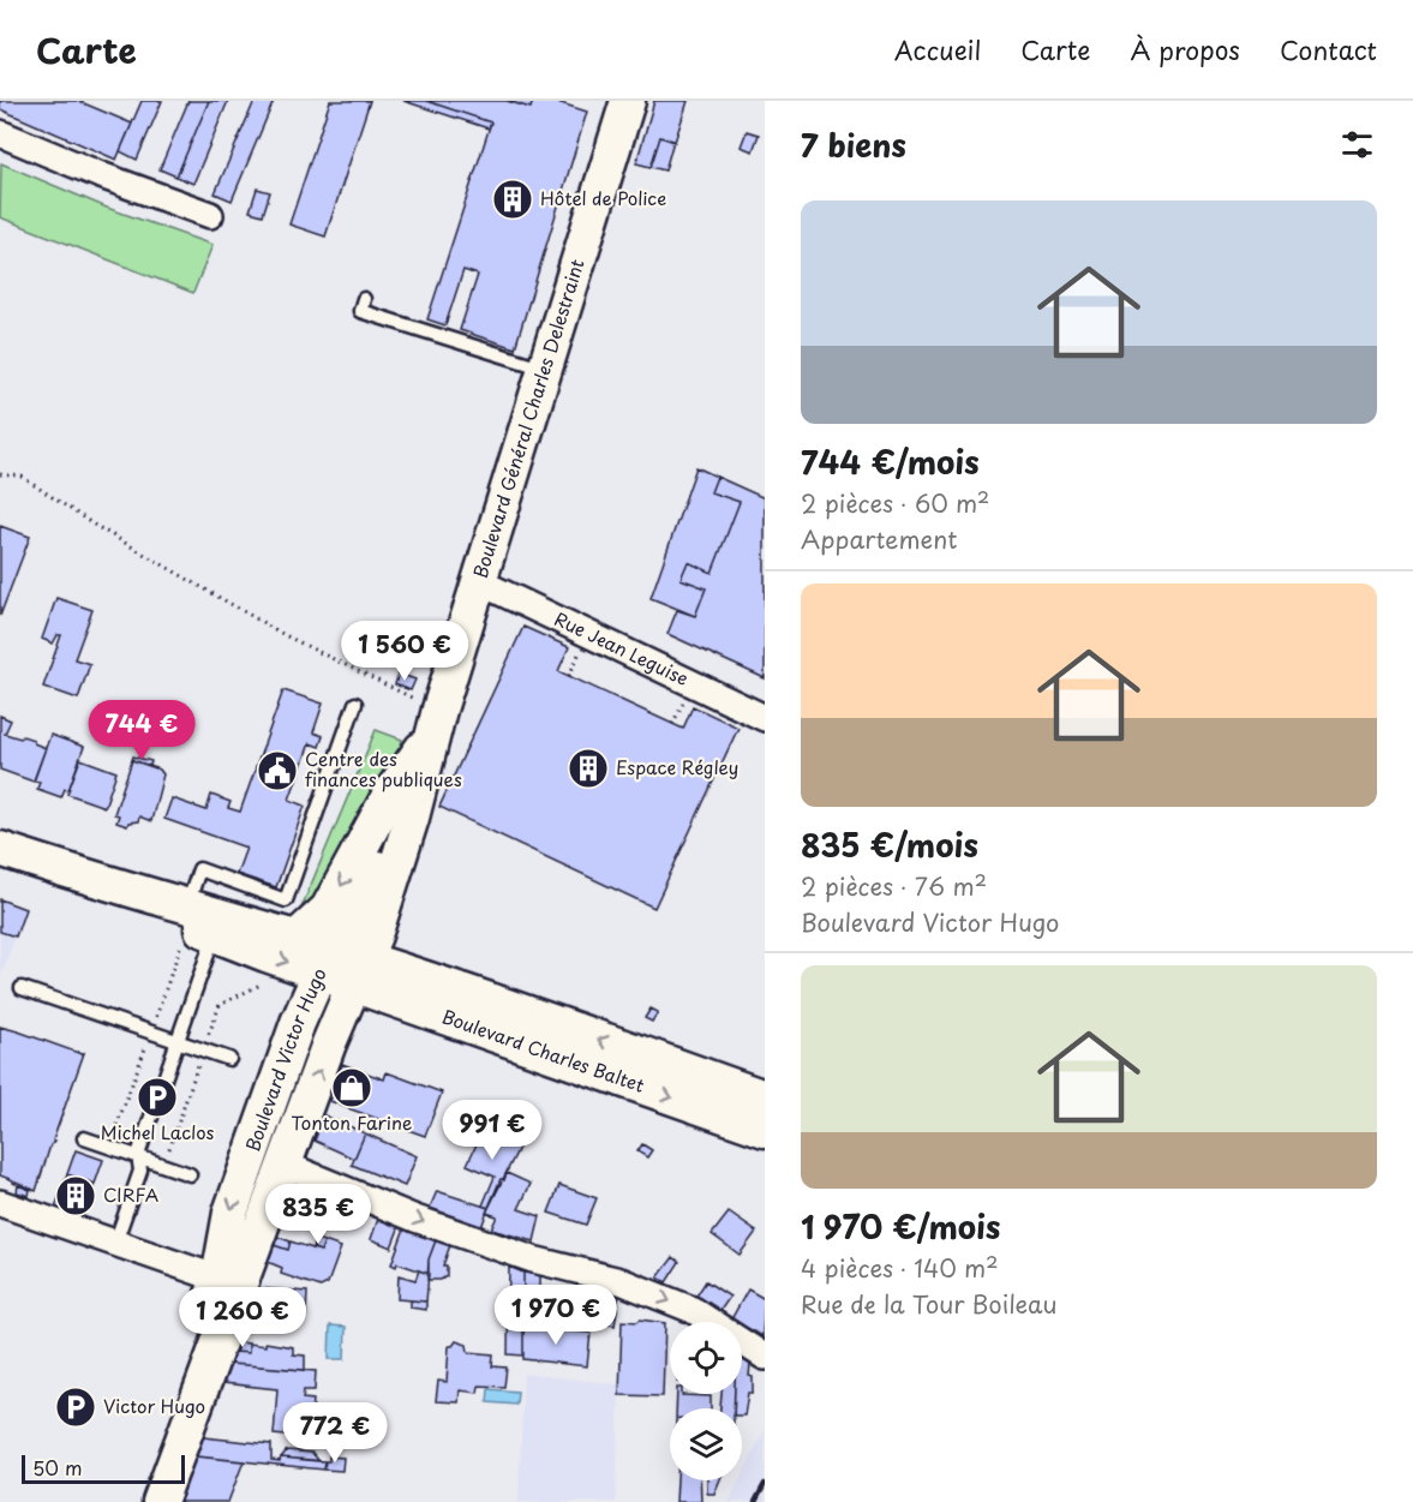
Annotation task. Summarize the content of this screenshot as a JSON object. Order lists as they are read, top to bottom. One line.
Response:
{"streets":{"street":["Boulevard Général Charles Delestraint","Rue Jean Leguise","Boulevard Charles Baltet","Boulevard Victor Hugo"]},"crossings":[["Boulevard Général Charles Delestraint","Rue Jean Leguise"],["Boulevard Général Charles Delestraint","Boulevard Charles Baltet"],["Boulevard Général Charles Delestraint","Boulevard Victor Hugo"],["Boulevard Charles Baltet","Boulevard Victor Hugo"]],"places":{"building":["Hôtel de Police","Espace Régley","CIRFA"],"public building":["Centre des finances publiques"],"shop":["Tonton Farine"],"parking":["Michel Laclos","Victor Hugo"]},"scale_bar":"50 m","page":{"header":"Carte","nav":["Accueil","Carte","À propos","Contact"],"heading":"7 biens","list":[{"name":"744 €/mois","note":"2 pièces · 60 m² · Appartement"},{"name":"835 €/mois","note":"2 pièces · 76 m² · Boulevard Victor Hugo"},{"name":"1 970 €/mois","note":"4 pièces · 140 m² · Rue de la Tour Boileau"}],"price":["1 560 €","744 €","991 €","835 €","1 970 €","1 260 €","772 €"],"scale":"50 m"}}
